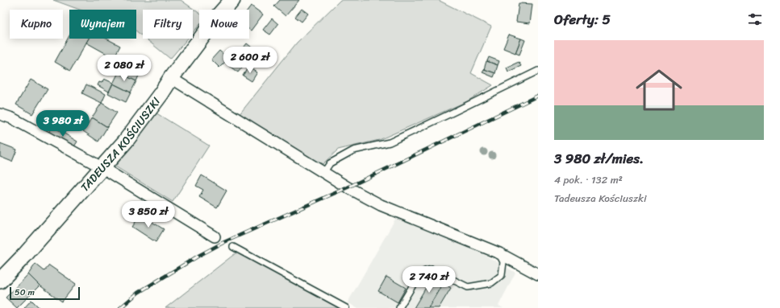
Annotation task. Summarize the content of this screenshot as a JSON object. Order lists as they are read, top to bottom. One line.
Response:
{"streets":{"main road":["TADEUSZA KOŚCIUSZKI"]},"scale_bar":"50 m","page":{"heading":"Oferty: 5","chip":["Kupno","Wynajem","Filtry","Nowe"],"list":[{"name":"3 980 zł/mies.","note":"4 pok. · 132 m² · Tadeusza Kościuszki"}],"price":["2 600 zł","2 080 zł","3 980 zł","3 850 zł","2 740 zł"],"scale":"50 m"}}
